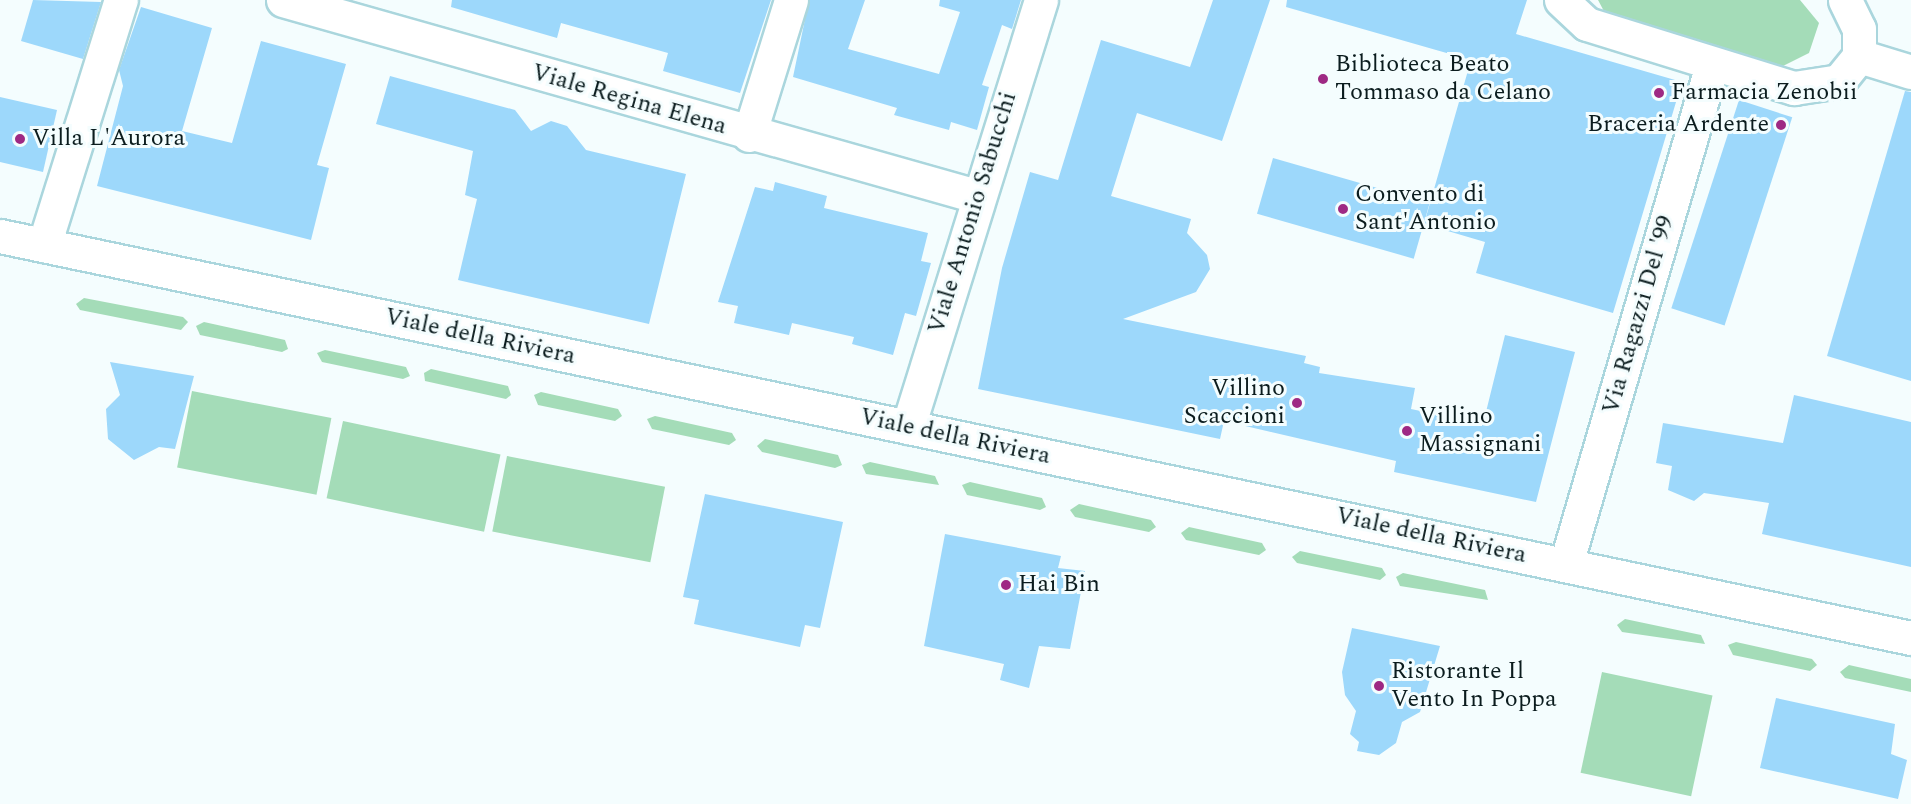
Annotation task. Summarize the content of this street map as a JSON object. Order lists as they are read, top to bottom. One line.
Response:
{"streets":{"street":["Viale Regina Elena","Viale Antonio Sabucchi","Via Ragazzi Del '99","Viale della Riviera"]},"crossings":[["Viale Regina Elena","Viale Antonio Sabucchi"],["Viale Antonio Sabucchi","Viale della Riviera"],["Via Ragazzi Del '99","Viale della Riviera"]],"places":["Biblioteca Beato Tommaso da Celano","Farmacia Zenobii","Braceria Ardente","Villa L'Aurora","Convento di Sant'Antonio","Villino Scaccioni","Villino Massignani","Hai Bin","Ristorante Il Vento In Poppa"]}
